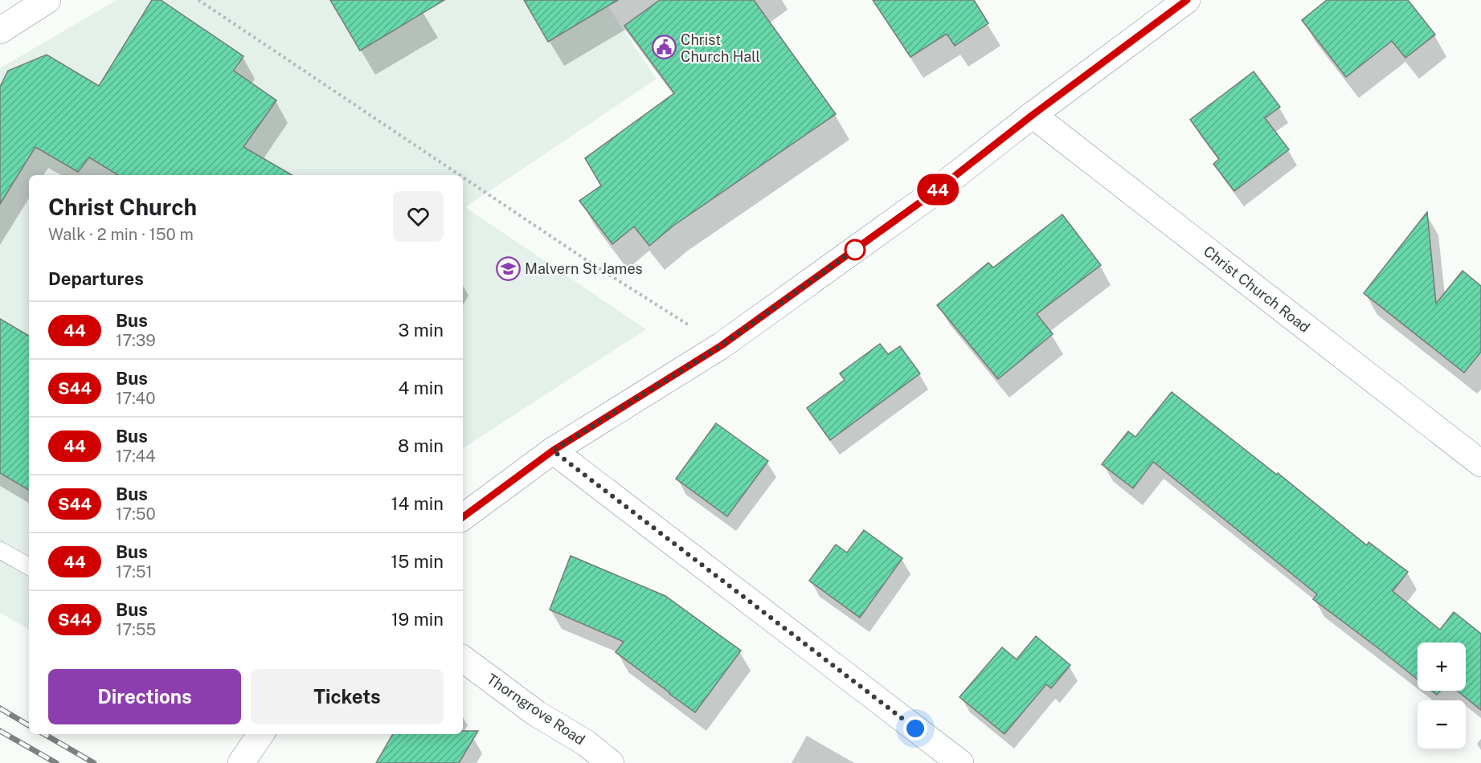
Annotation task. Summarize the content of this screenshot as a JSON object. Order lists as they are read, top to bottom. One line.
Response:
{"streets":{"street":["Christ Church Road","Thorngrove Road"]},"places":{"public building":["Christ Church Hall"],"school or university":["Malvern St James"]},"lines":["bus line 44"],"page":{"on_map":"44","heading":[["Christ Church","Walk · 2 min · 150 m"],"Departures"],"list":[{"mark":"44","name":"Bus","note":"17:39","value":"3 min"},{"mark":"S44","name":"Bus","note":"17:40","value":"4 min"},{"mark":"44","name":"Bus","note":"17:44","value":"8 min"},{"mark":"S44","name":"Bus","note":"17:50","value":"14 min"},{"mark":"44","name":"Bus","note":"17:51","value":"15 min"},{"mark":"S44","name":"Bus","note":"17:55","value":"19 min"}],"map_buttons":["+","−"],"buttons":["Directions","Tickets"]}}
